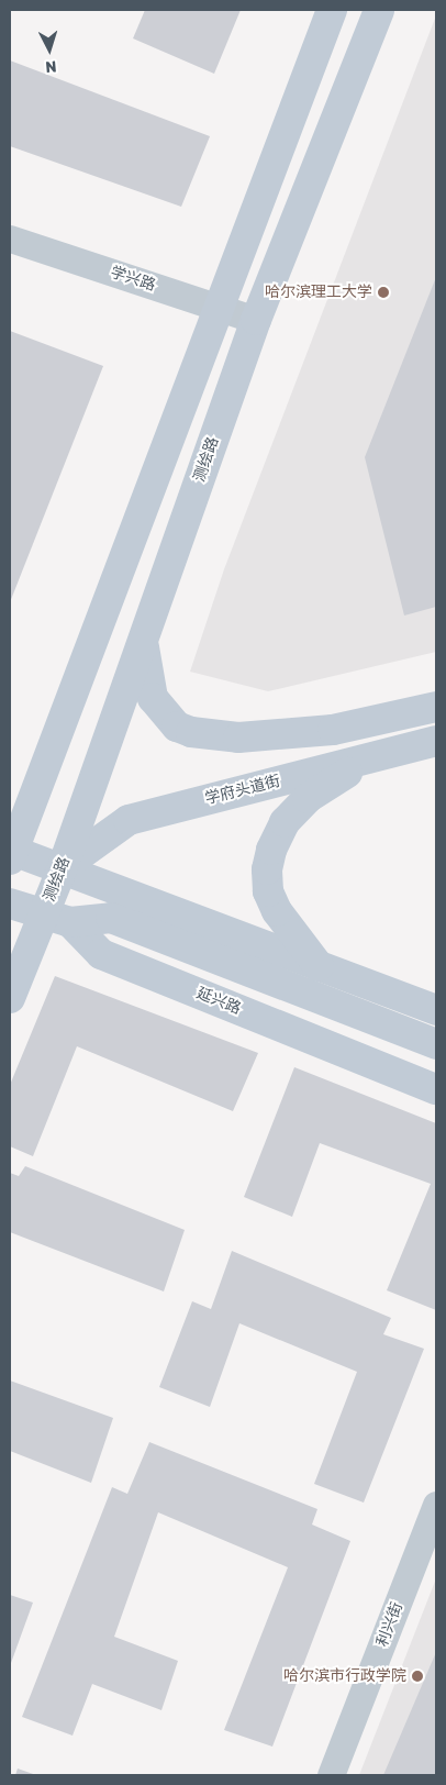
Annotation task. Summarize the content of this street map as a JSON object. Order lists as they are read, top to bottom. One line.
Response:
{"streets":{"main road":["测绘路","学府头道街","延兴路"],"street":["学兴路","利兴街"]},"crossings":[["学兴路","测绘路"],["测绘路","学府头道街"],["测绘路","延兴路"]],"places":["哈尔滨理工大学","哈尔滨市行政学院"],"north":"bottom"}
